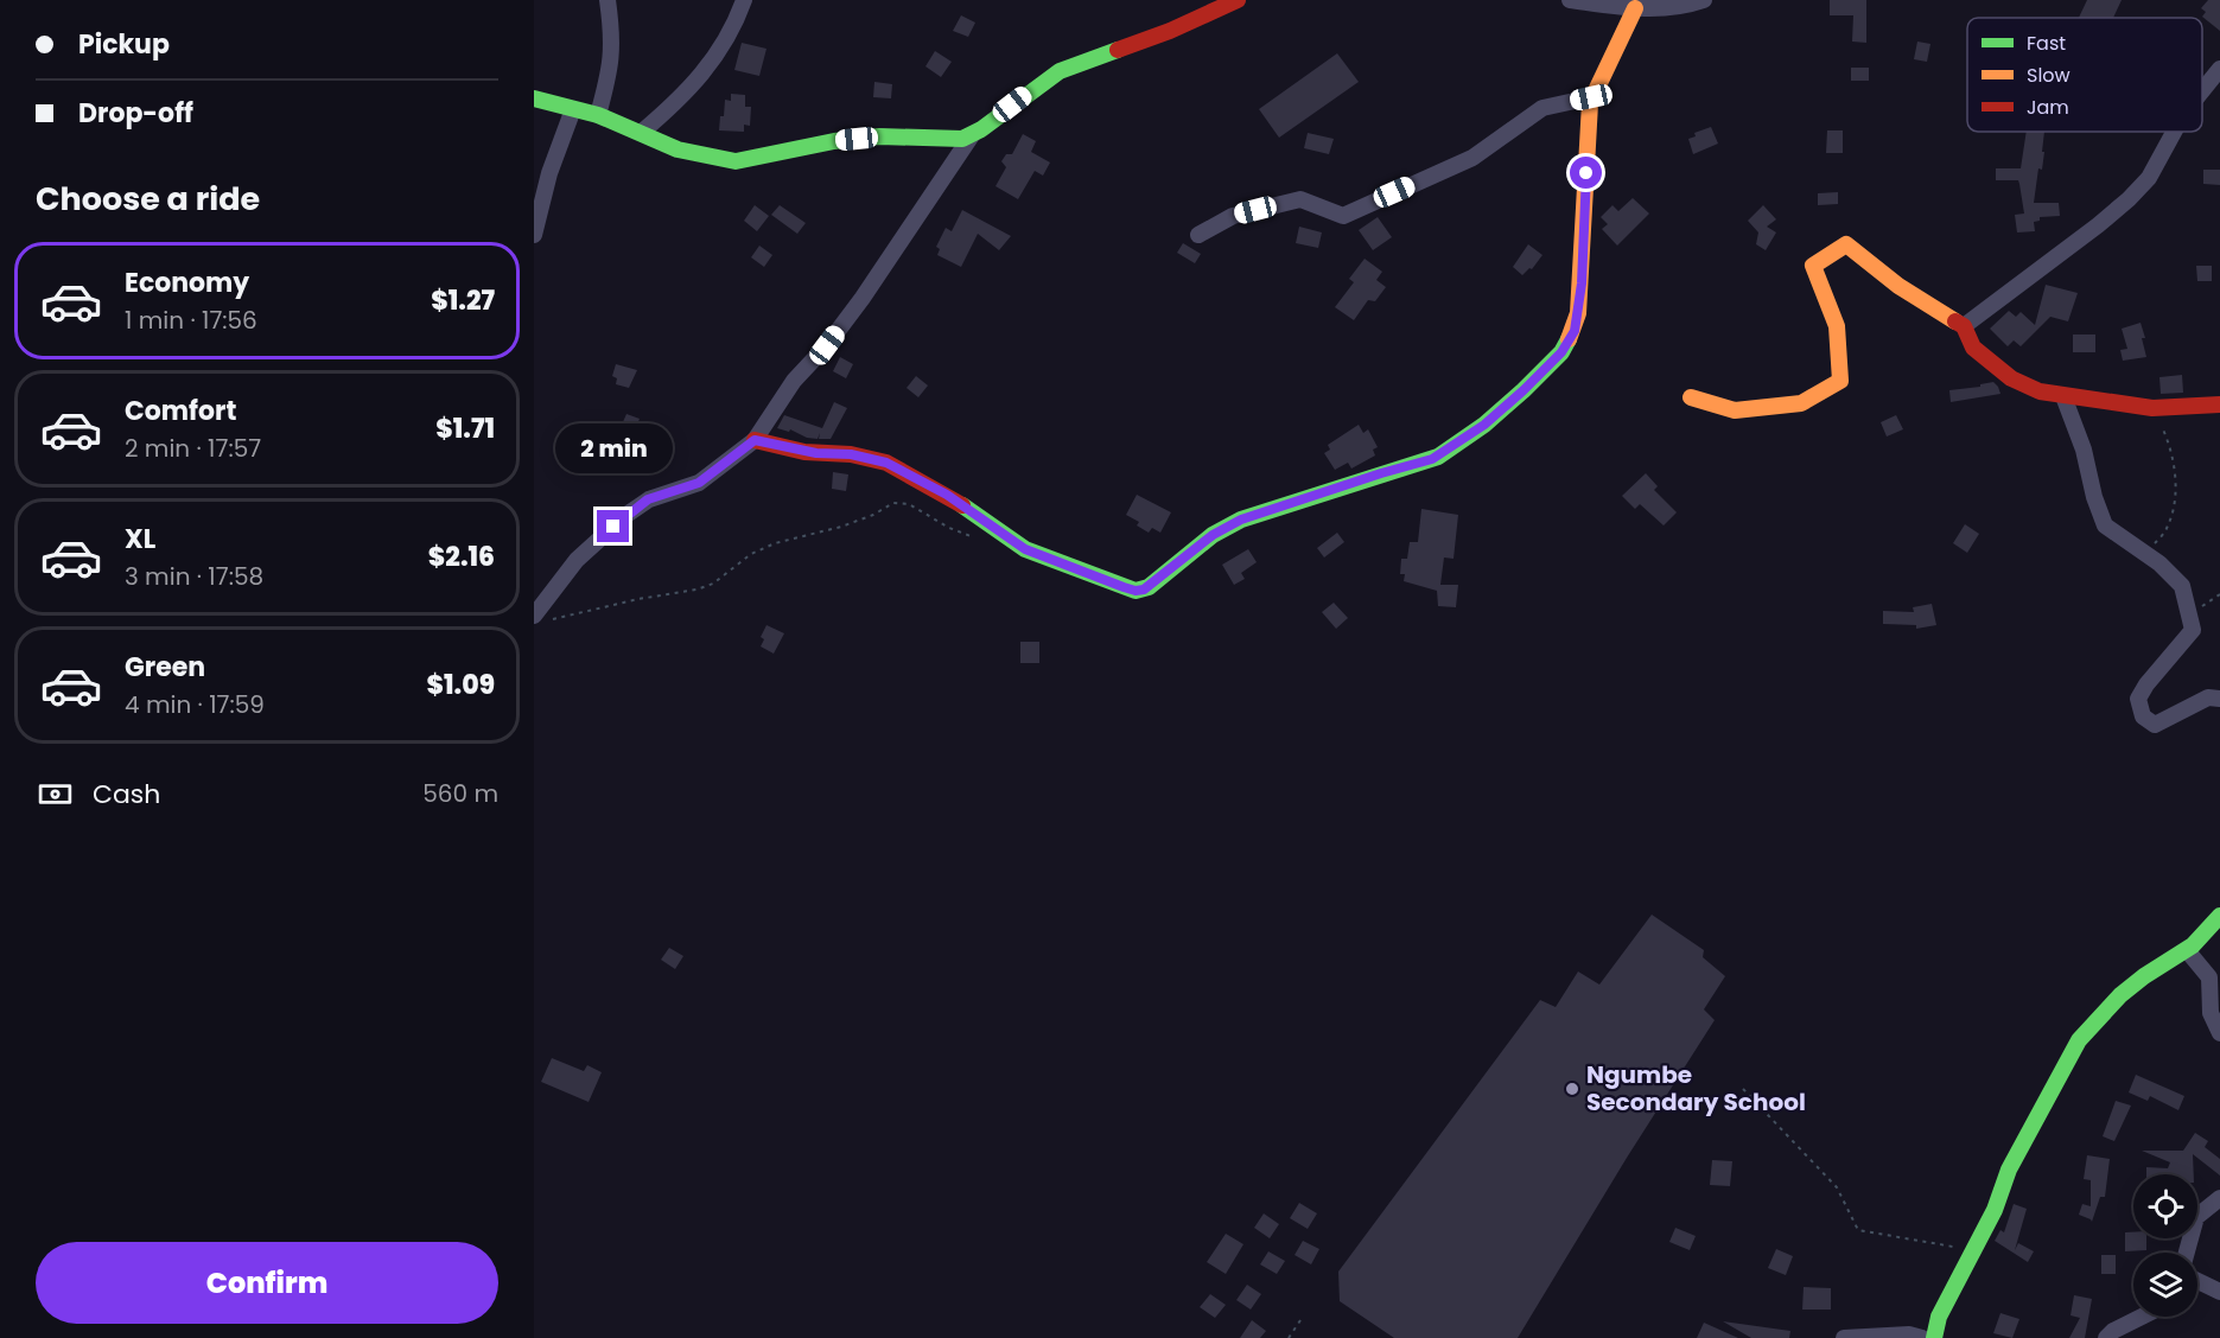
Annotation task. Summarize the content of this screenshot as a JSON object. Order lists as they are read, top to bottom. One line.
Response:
{"places":["Ngumbe Secondary School"],"legend":["Fast","Slow","Jam"],"page":{"banner":["Pickup","Drop-off"],"heading":"Choose a ride","list":[{"name":"Economy","note":"1 min · 17:56","value":"$1.27"},{"name":"Comfort","note":"2 min · 17:57","value":"$1.71"},{"name":"XL","note":"3 min · 17:58","value":"$2.16"},{"name":"Green","note":"4 min · 17:59","value":"$1.09"}],"bubble":"2 min","pay":["Cash","560 m"],"buttons":"Confirm"}}
